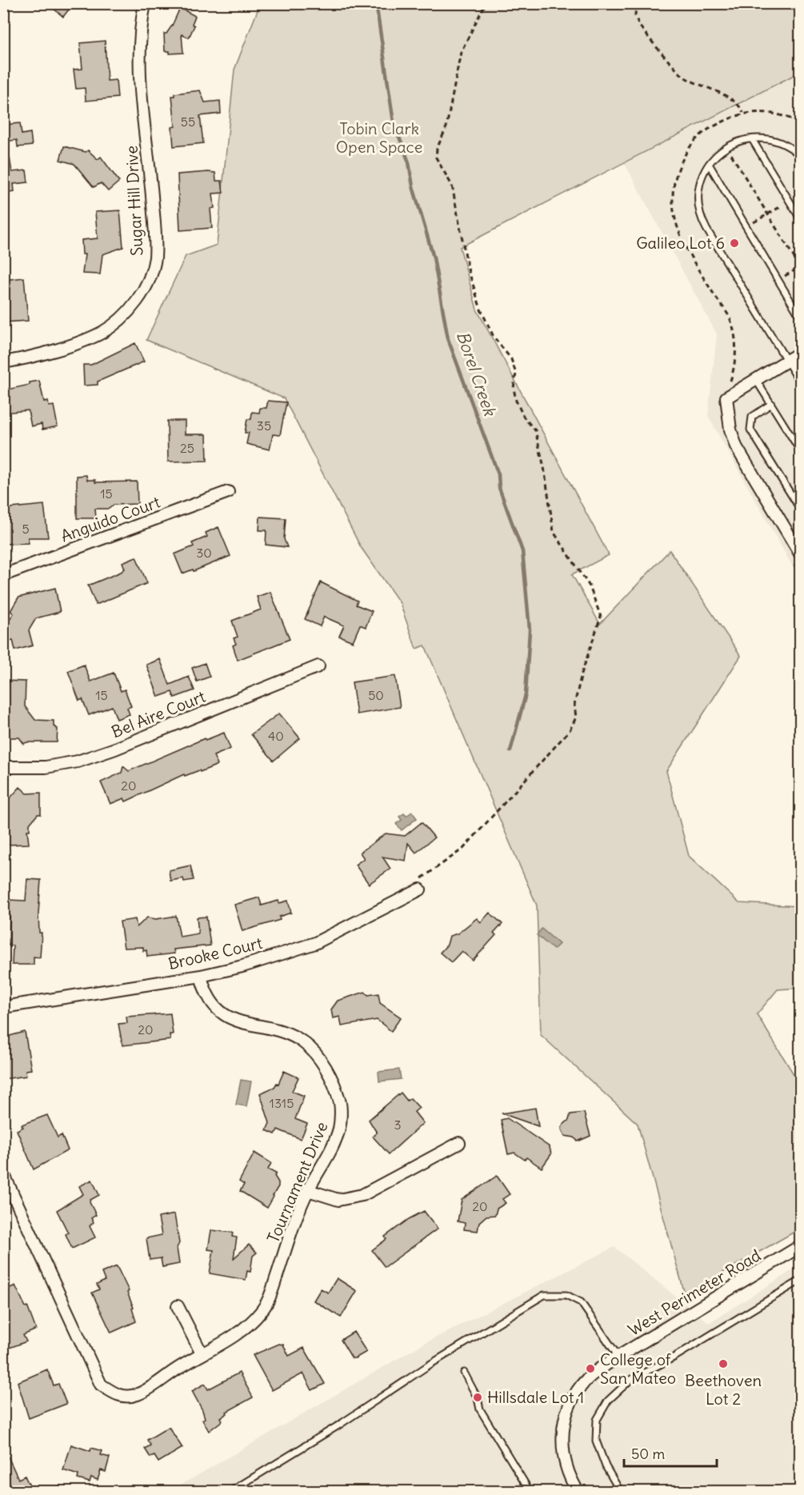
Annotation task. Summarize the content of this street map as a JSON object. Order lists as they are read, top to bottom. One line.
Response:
{"streets":{"street":["Sugar Hill Drive","Anguido Court","Bel Aire Court","Brooke Court","Tournament Drive","West Perimeter Road"]},"crossings":[["Brooke Court","Tournament Drive"]],"water":["Borel Creek"],"parks":["Tobin Clark Open Space"],"places":["Galileo Lot 6","Beethoven Lot 2","College of San Mateo","Hillsdale Lot 1"],"house_numbers":["55","35","25","15","5","30","15","50","40","20","20","1315","3","20"],"scale_bar":"50 m"}
